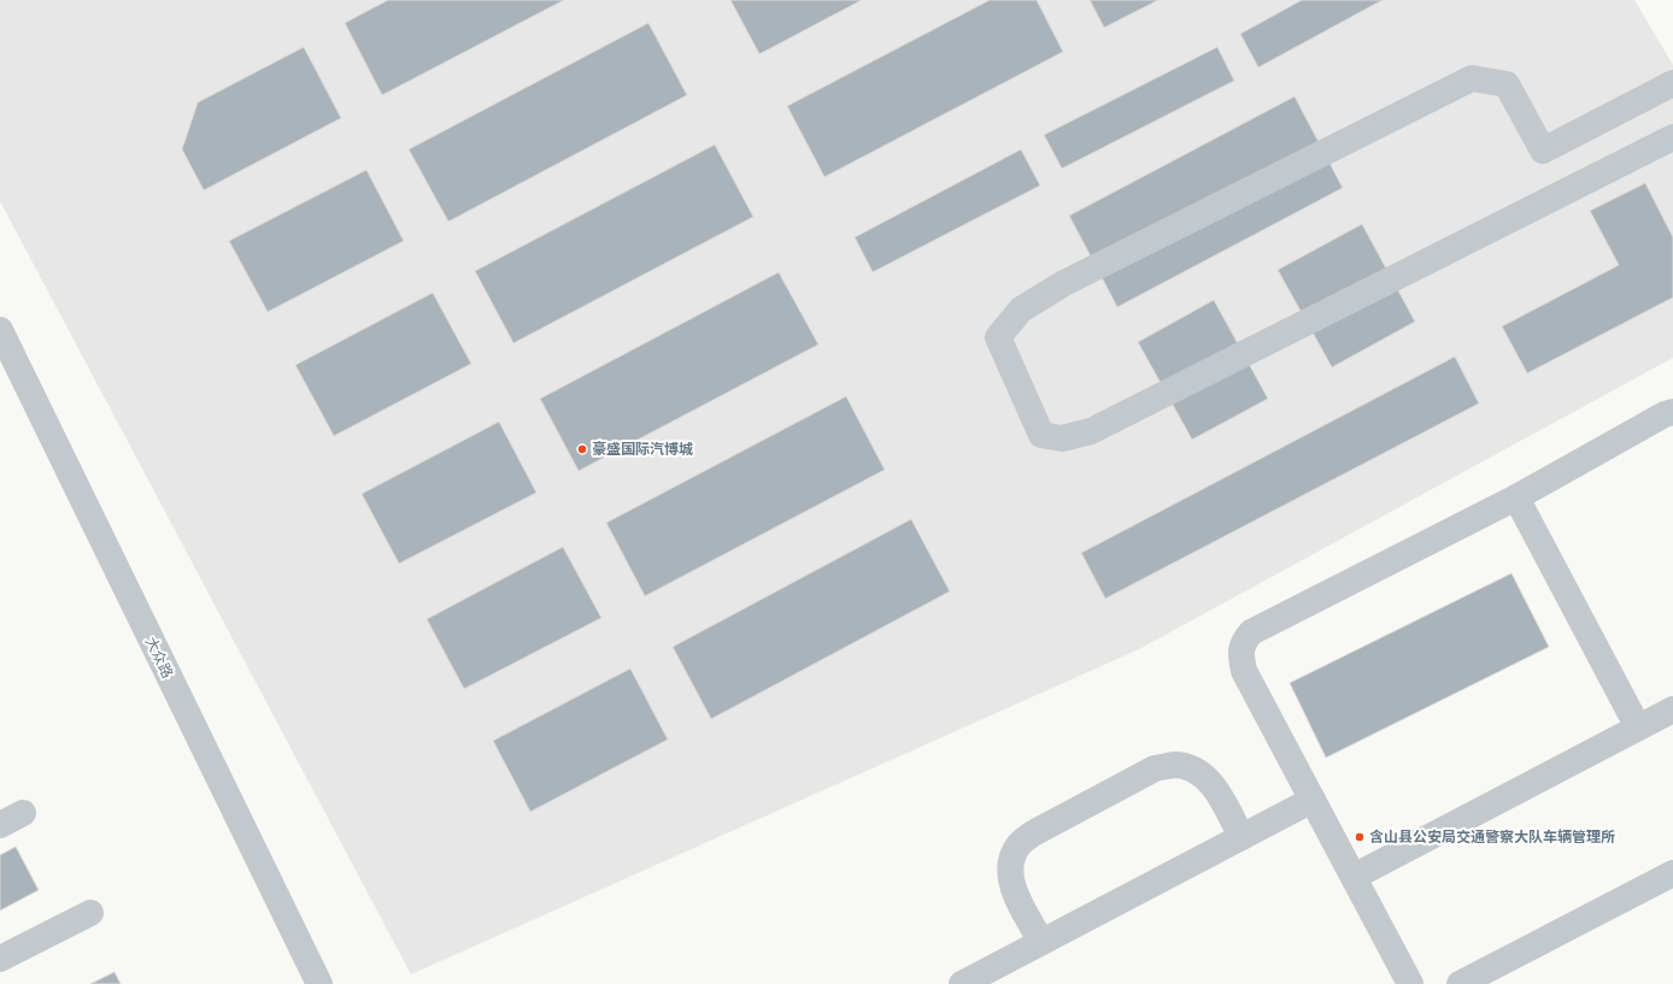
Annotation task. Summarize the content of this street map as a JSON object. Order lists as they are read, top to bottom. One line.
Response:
{"streets":{"street":["大众路"]},"places":["豪盛国际汽博城","含山县公安局交通警察大队车辆管理所"]}
